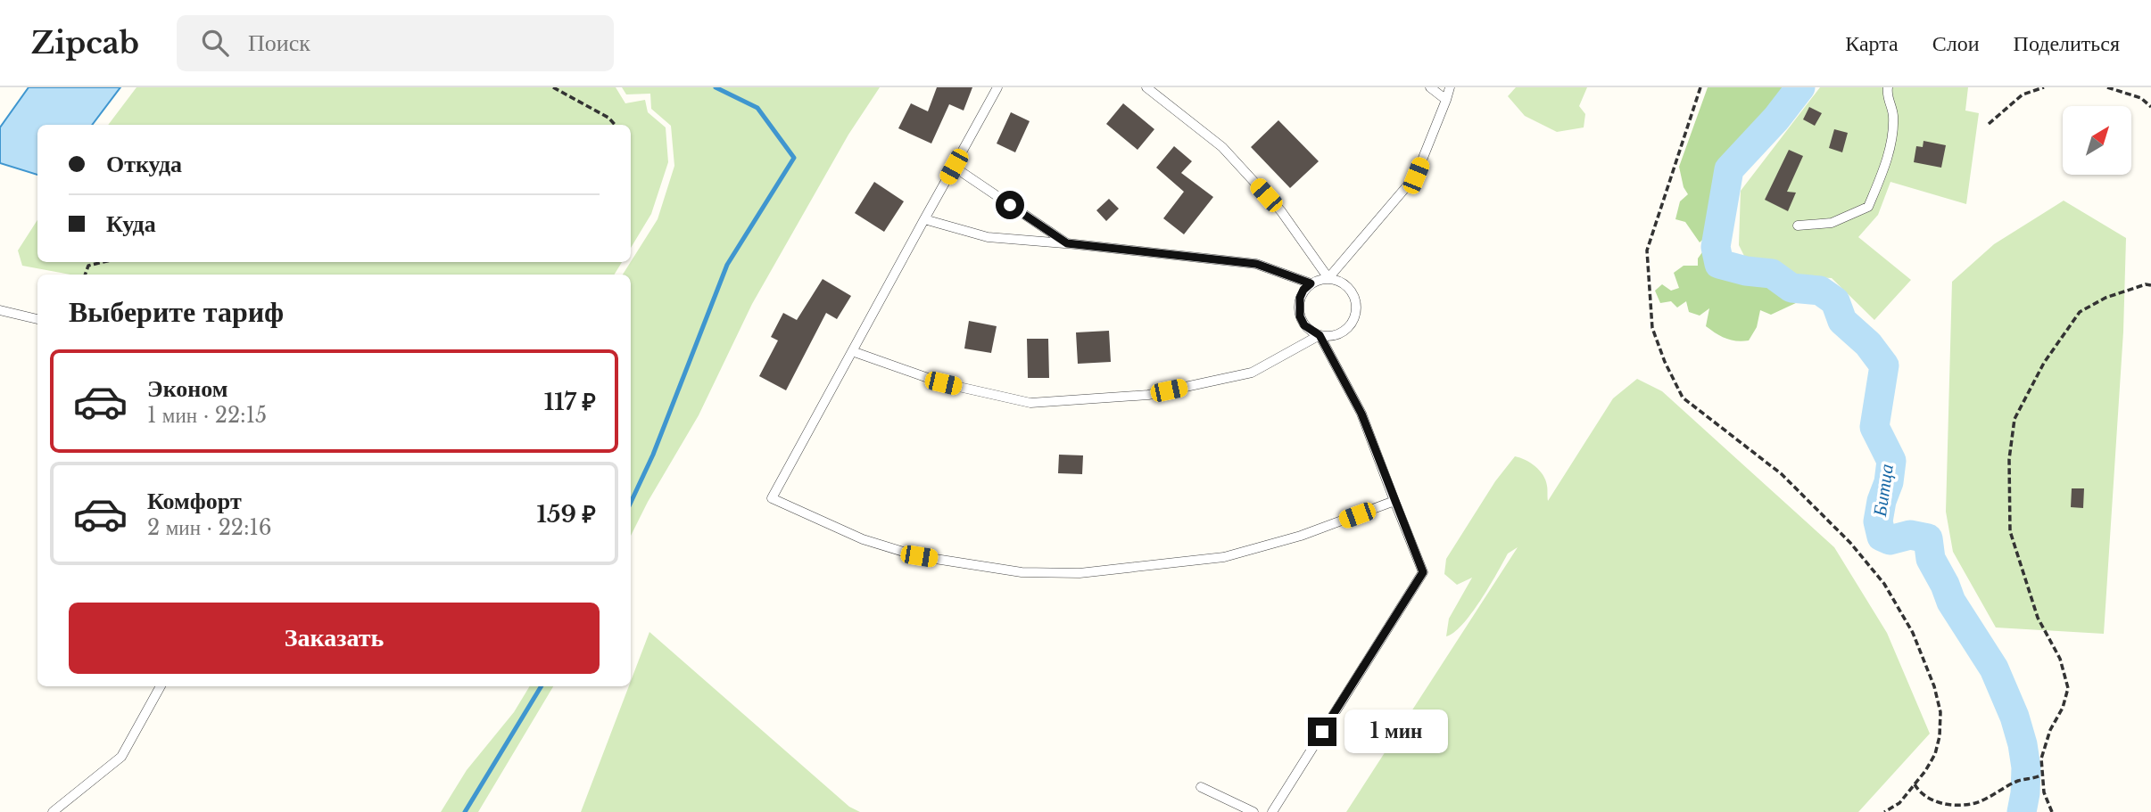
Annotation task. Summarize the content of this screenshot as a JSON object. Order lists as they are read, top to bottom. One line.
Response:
{"water":["Битца"],"north":"top right","page":{"header":"Zipcab","search":"Поиск","nav":["Карта","Слои","Поделиться"],"banner":["Откуда","Куда"],"heading":"Выберите тариф","list":[{"name":"Эконом","note":"1 мин · 22:15","value":"117 ₽"},{"name":"Комфорт","note":"2 мин · 22:16","value":"159 ₽"}],"buttons":"Заказать","bubble":"1 мин"}}
